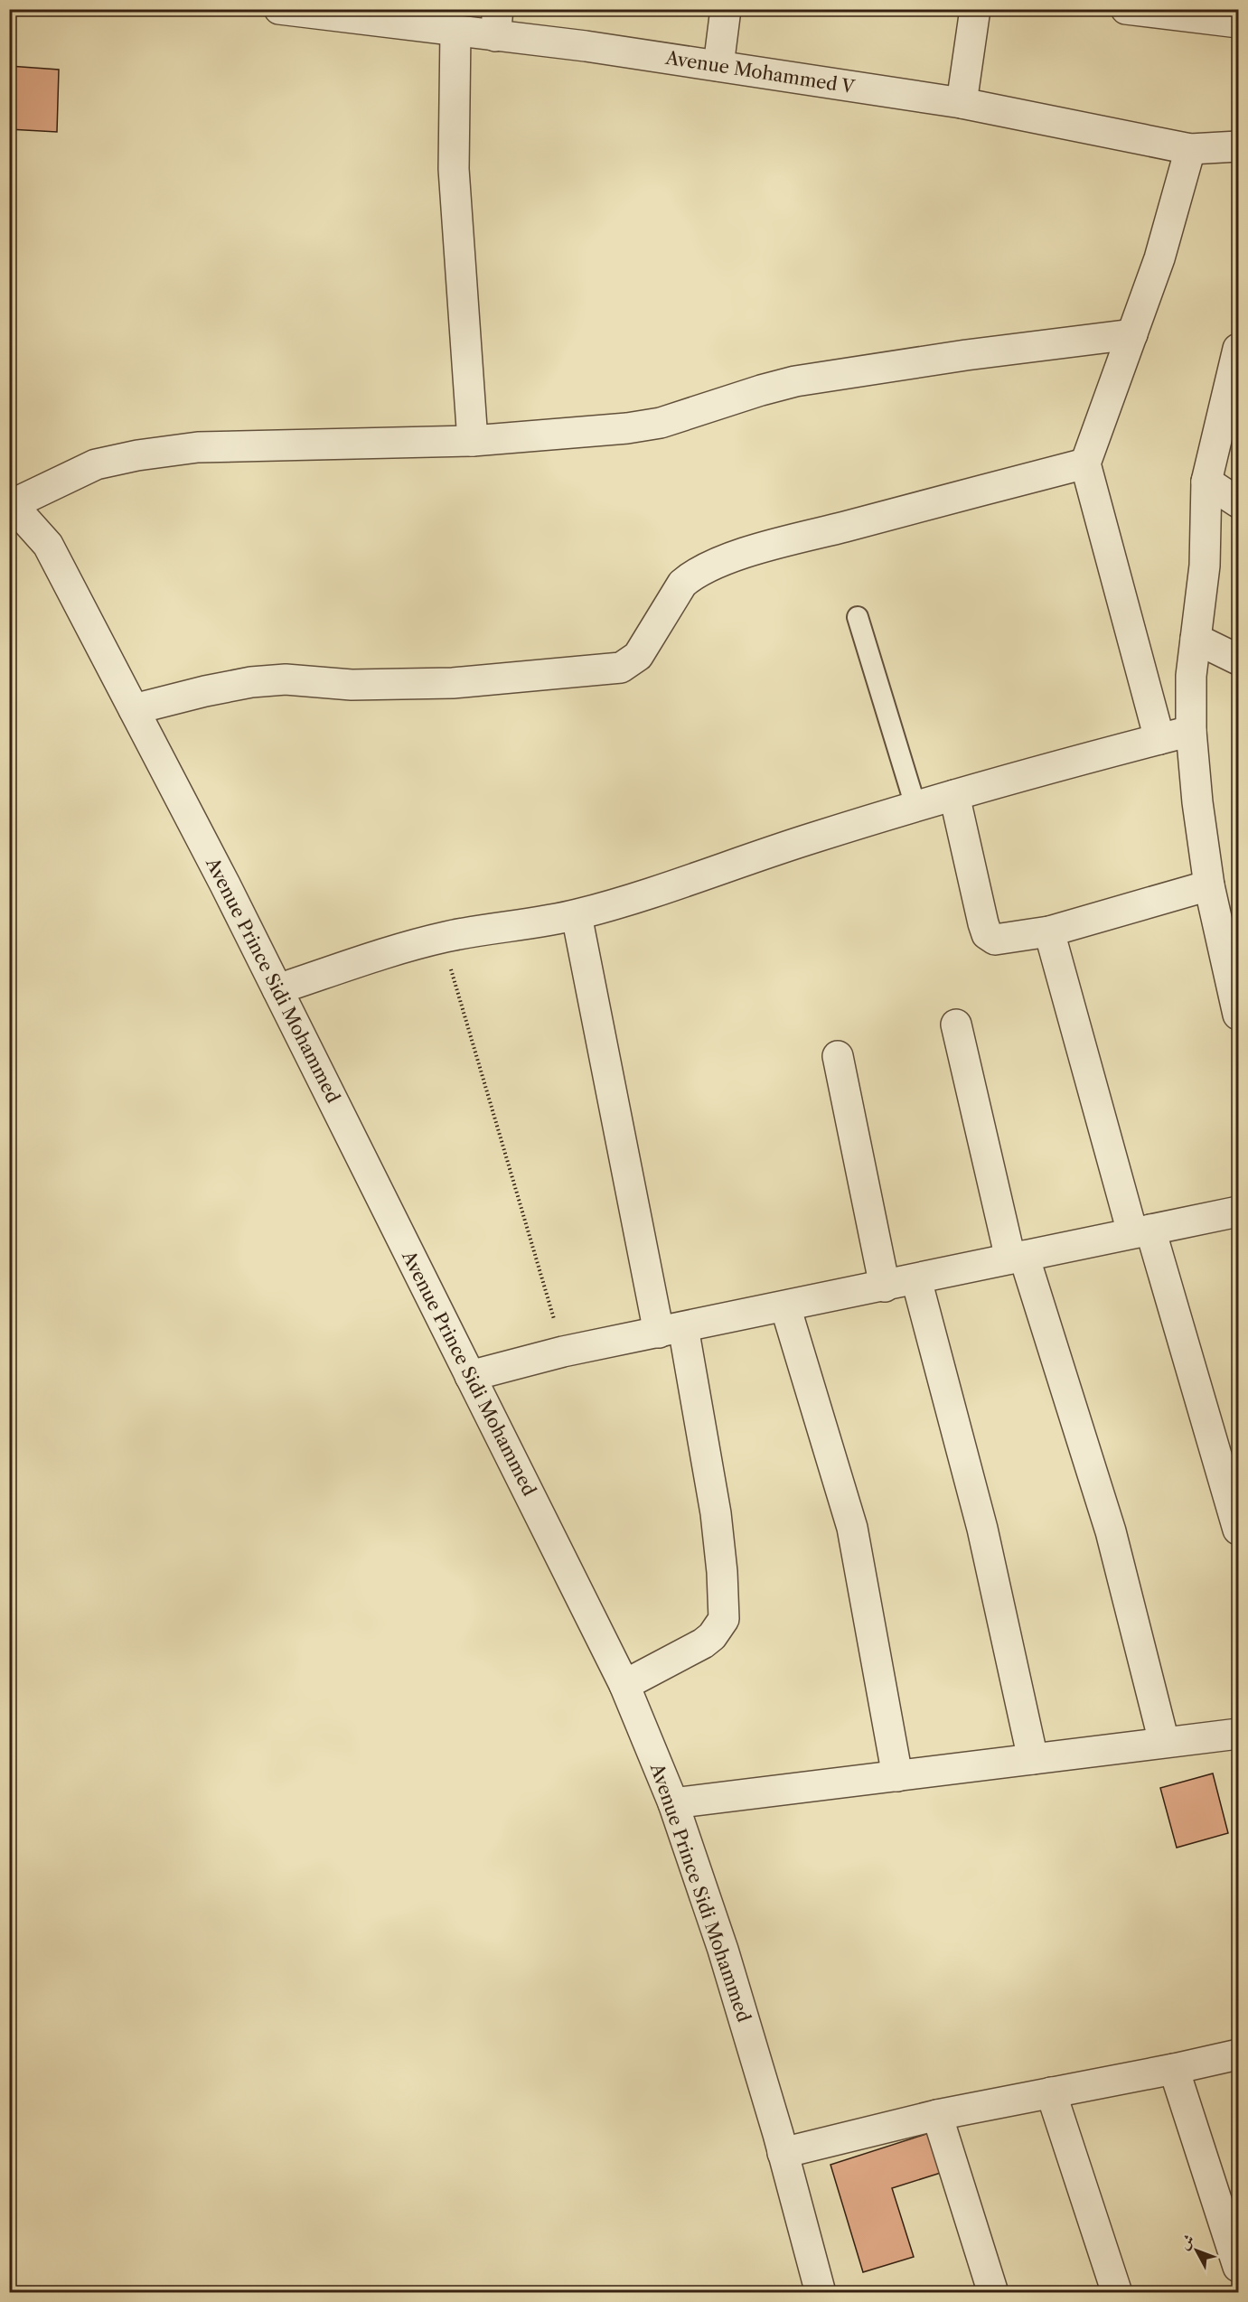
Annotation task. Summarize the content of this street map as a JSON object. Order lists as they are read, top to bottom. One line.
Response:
{"streets":{"street":["Avenue Mohammed V","Avenue Prince Sidi Mohammed"]},"north":"top left"}
